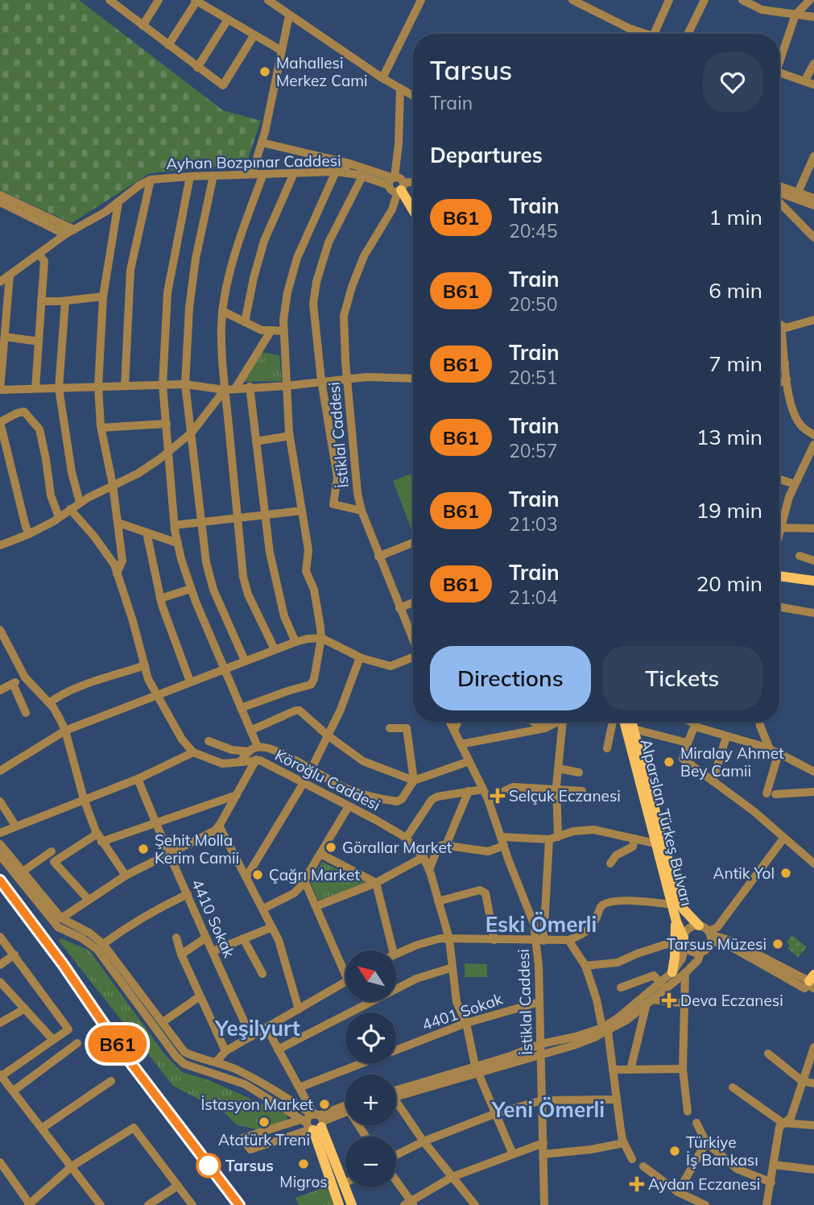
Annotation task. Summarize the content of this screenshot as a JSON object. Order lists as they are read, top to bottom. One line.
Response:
{"streets":{"main road":["Alparslan Türkeş Bulvarı"],"street":["Ayhan Bozpınar Caddesi","İstiklal Caddesi","Köroğlu Caddesi","4410 Sokak","4401 Sokak"]},"crossings":[["Ayhan Bozpınar Caddesi","İstiklal Caddesi"],["İstiklal Caddesi","4401 Sokak"],["Köroğlu Caddesi","4401 Sokak"]],"districts":["Eski Ömerli","Yeşilyurt","Yeni Ömerli"],"places":{"other":["Mahallesi Merkez Cami","Miralay Ahmet Bey Camii","Görallar Market","Şehit Molla Kerim Camii","Antik Yol","Çağrı Market","Tarsus Müzesi","İstasyon Market","Atatürk Treni","Türkiye İş Bankası","Migros","Tarsus"],"health":["Selçuk Eczanesi","Deva Eczanesi","Aydan Eczanesi"]},"north":"top left","page":{"on_map":"B61","heading":[["Tarsus","Train"],"Departures"],"list":[{"mark":"B61","name":"Train","note":"20:45","value":"1 min"},{"mark":"B61","name":"Train","note":"20:50","value":"6 min"},{"mark":"B61","name":"Train","note":"20:51","value":"7 min"},{"mark":"B61","name":"Train","note":"20:57","value":"13 min"},{"mark":"B61","name":"Train","note":"21:03","value":"19 min"},{"mark":"B61","name":"Train","note":"21:04","value":"20 min"}],"buttons":["Directions","Tickets"],"map_buttons":["+","−"]}}
